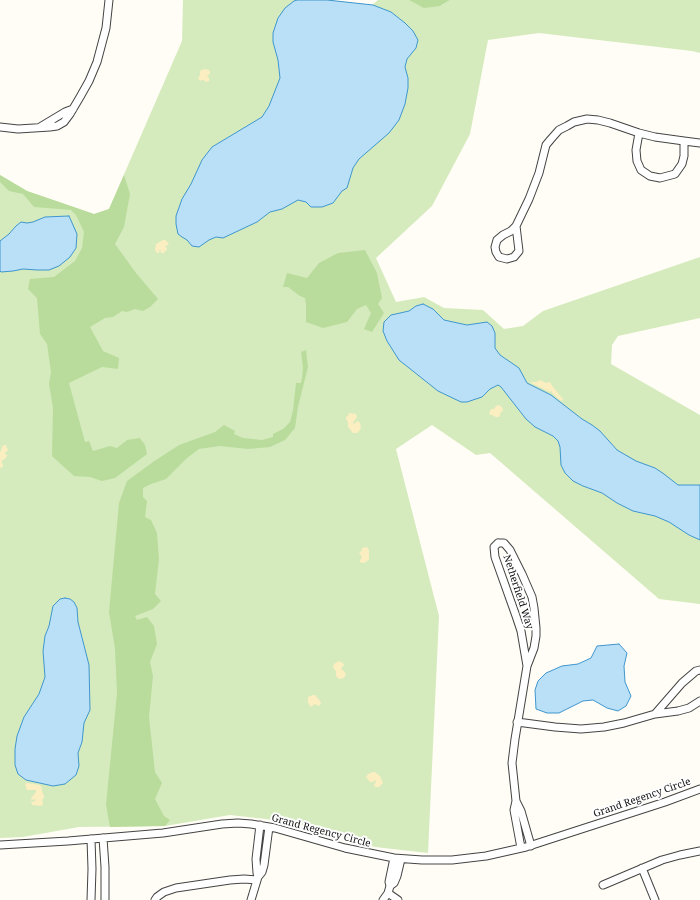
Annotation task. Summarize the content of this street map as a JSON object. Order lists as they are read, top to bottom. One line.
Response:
{"streets":{"street":["Netherfield Way","Grand Regency Circle"]},"crossings":[["Netherfield Way","Grand Regency Circle"]]}
